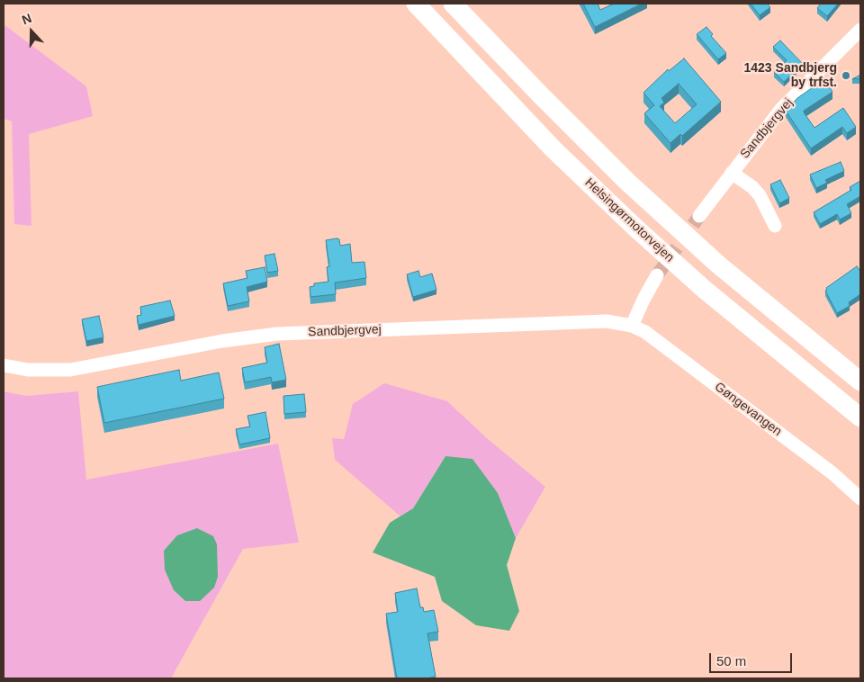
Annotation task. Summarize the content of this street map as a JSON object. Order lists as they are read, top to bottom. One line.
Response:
{"streets":{"highway":["Helsingørmotorvejen"],"street":["Sandbjergvej","Gøngevangen"]},"crossings":[["Sandbjergvej","Gøngevangen"]],"places":["1423 Sandbjerg by trfst."],"scale_bar":"50 m","north":"top"}
